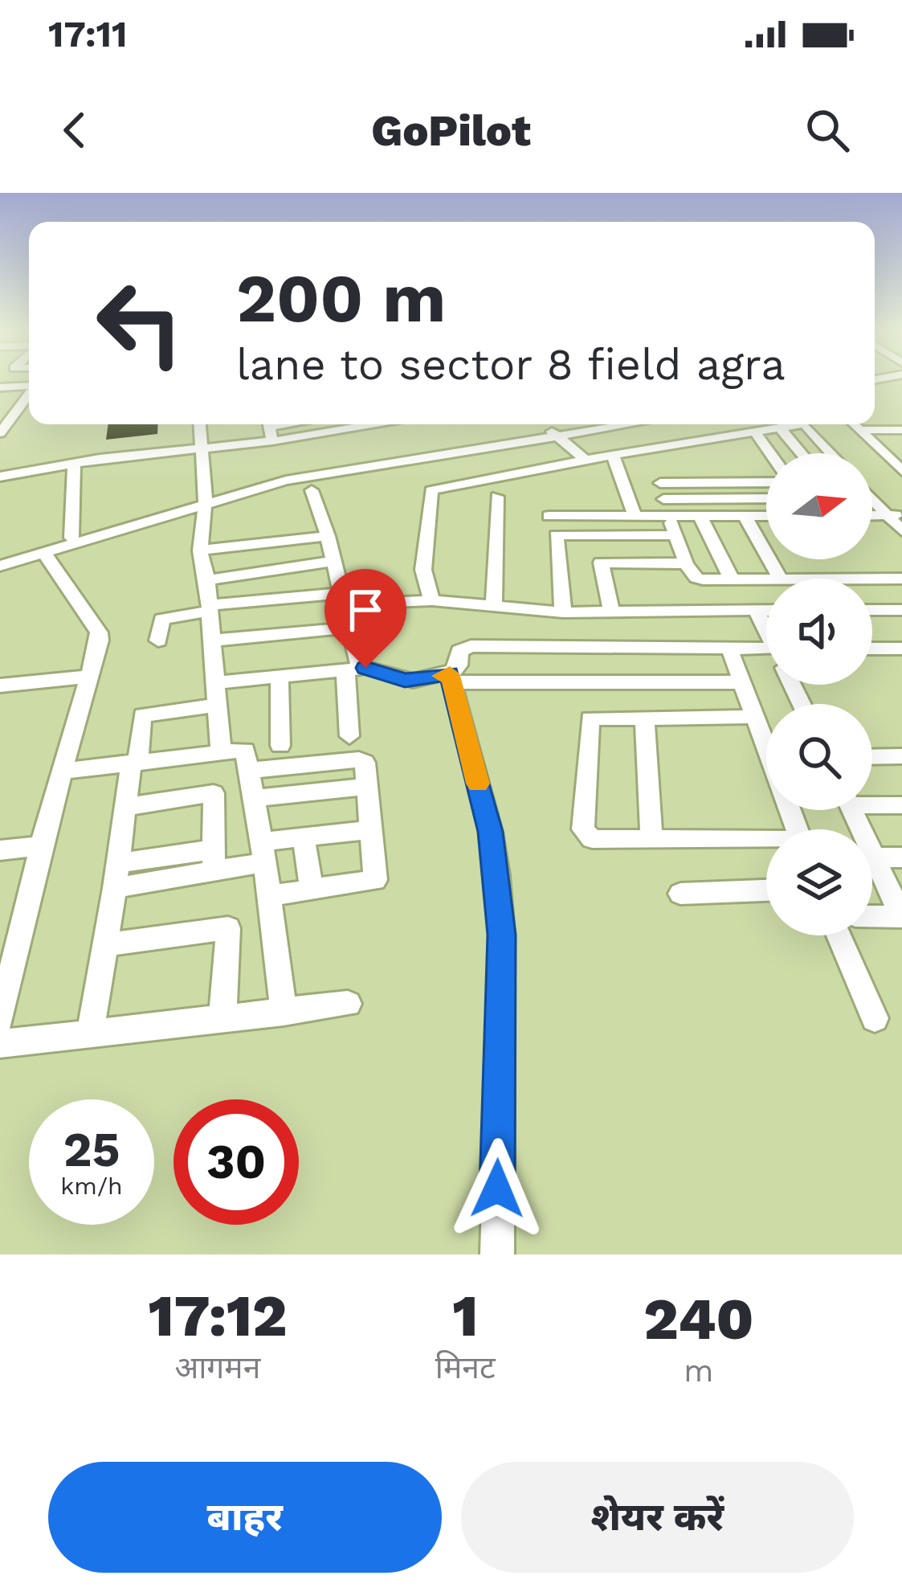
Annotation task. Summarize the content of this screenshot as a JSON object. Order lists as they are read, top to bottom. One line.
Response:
{"north":"right","page":{"status":"17:11","header":"GoPilot","turn":["200 m","lane to sector 8 field agra"],"speed":"25 km/h","limit":"30","eta":["17:12","आगमन","1","मिनट","240","m"],"buttons":["बाहर","शेयर करें"]}}
